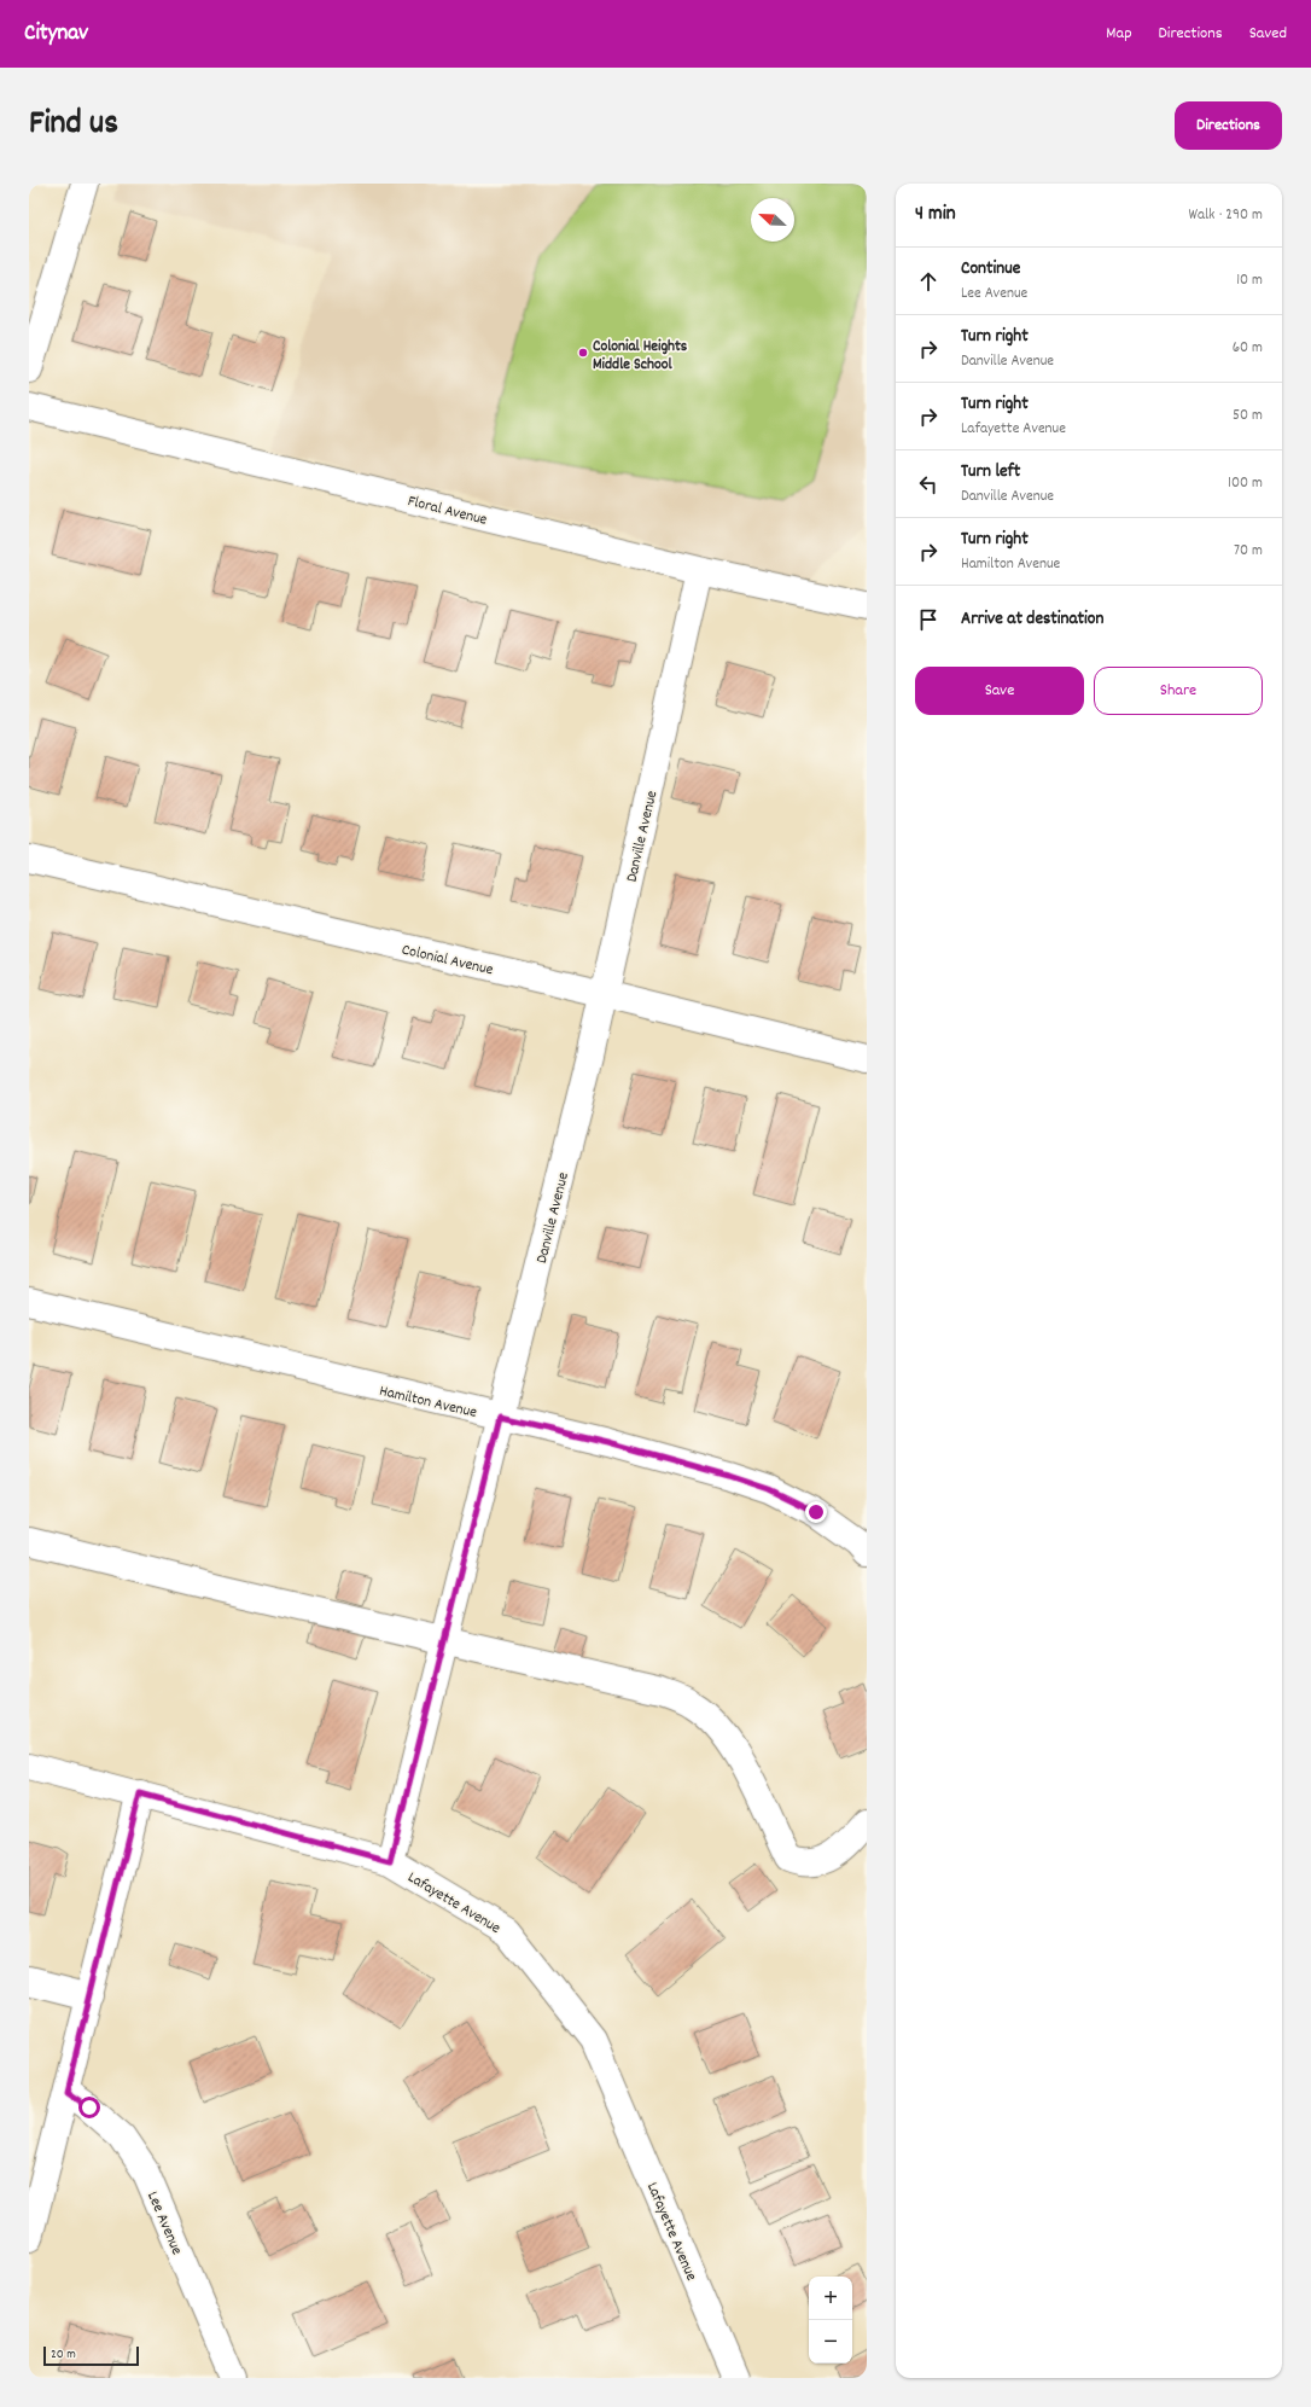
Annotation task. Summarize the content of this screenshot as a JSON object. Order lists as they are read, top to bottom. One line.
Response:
{"streets":{"street":["Floral Avenue","Danville Avenue","Colonial Avenue","Hamilton Avenue","Lafayette Avenue","Lee Avenue"]},"crossings":[["Floral Avenue","Danville Avenue"],["Danville Avenue","Colonial Avenue"],["Danville Avenue","Hamilton Avenue"],["Danville Avenue","Lafayette Avenue"]],"places":["Colonial Heights Middle School"],"scale_bar":"20 m","north":"top left","page":{"header":"Citynav","nav":["Map","Directions","Saved"],"title":"Find us","buttons":["Directions",["Save","Share"]],"heading":["4 min","Walk · 290 m"],"list":[["Continue","Lee Avenue","10 m"],["Turn right","Danville Avenue","60 m"],["Turn right","Lafayette Avenue","50 m"],["Turn left","Danville Avenue","100 m"],["Turn right","Hamilton Avenue","70 m"],"Arrive at destination"],"map_buttons":["+","−"],"scale":"20 m"}}
